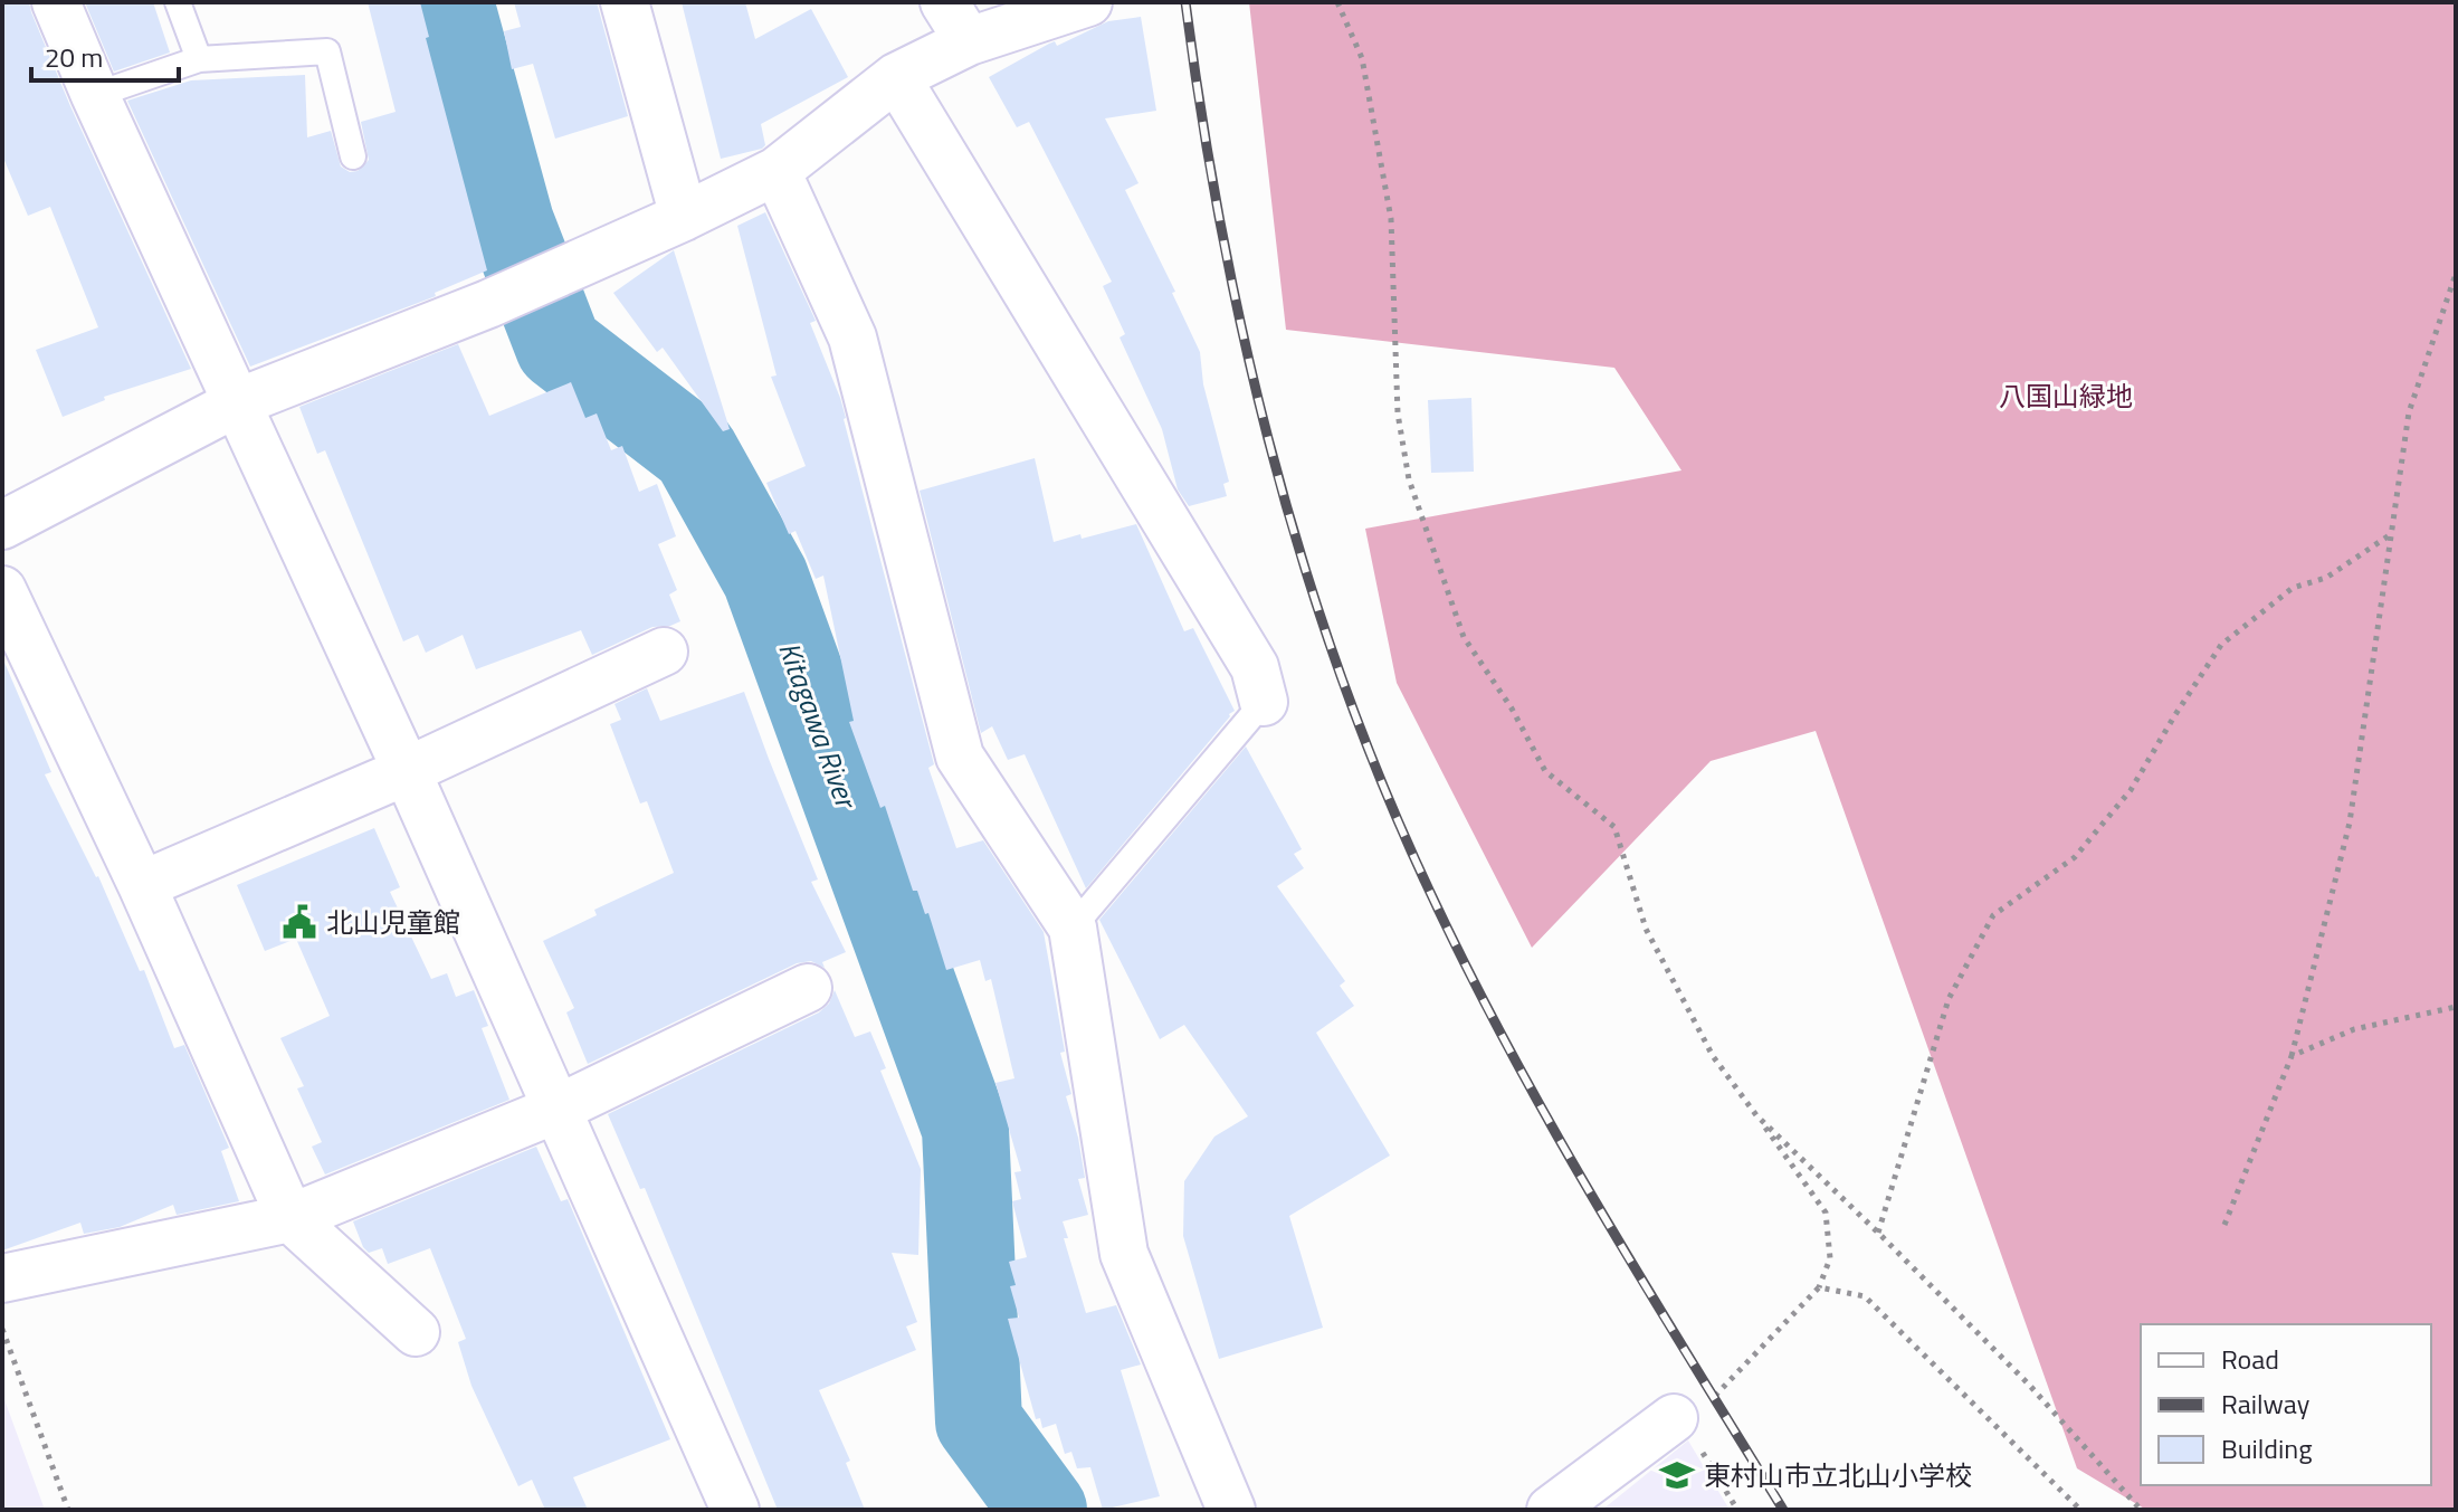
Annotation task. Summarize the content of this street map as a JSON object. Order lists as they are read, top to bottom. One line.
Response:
{"water":["Kitagawa River"],"parks":["八国山緑地"],"places":{"public building":["北山児童館"],"school or university":["東村山市立北山小学校"]},"legend":["Road","Railway","Building"],"scale_bar":"20 m"}
